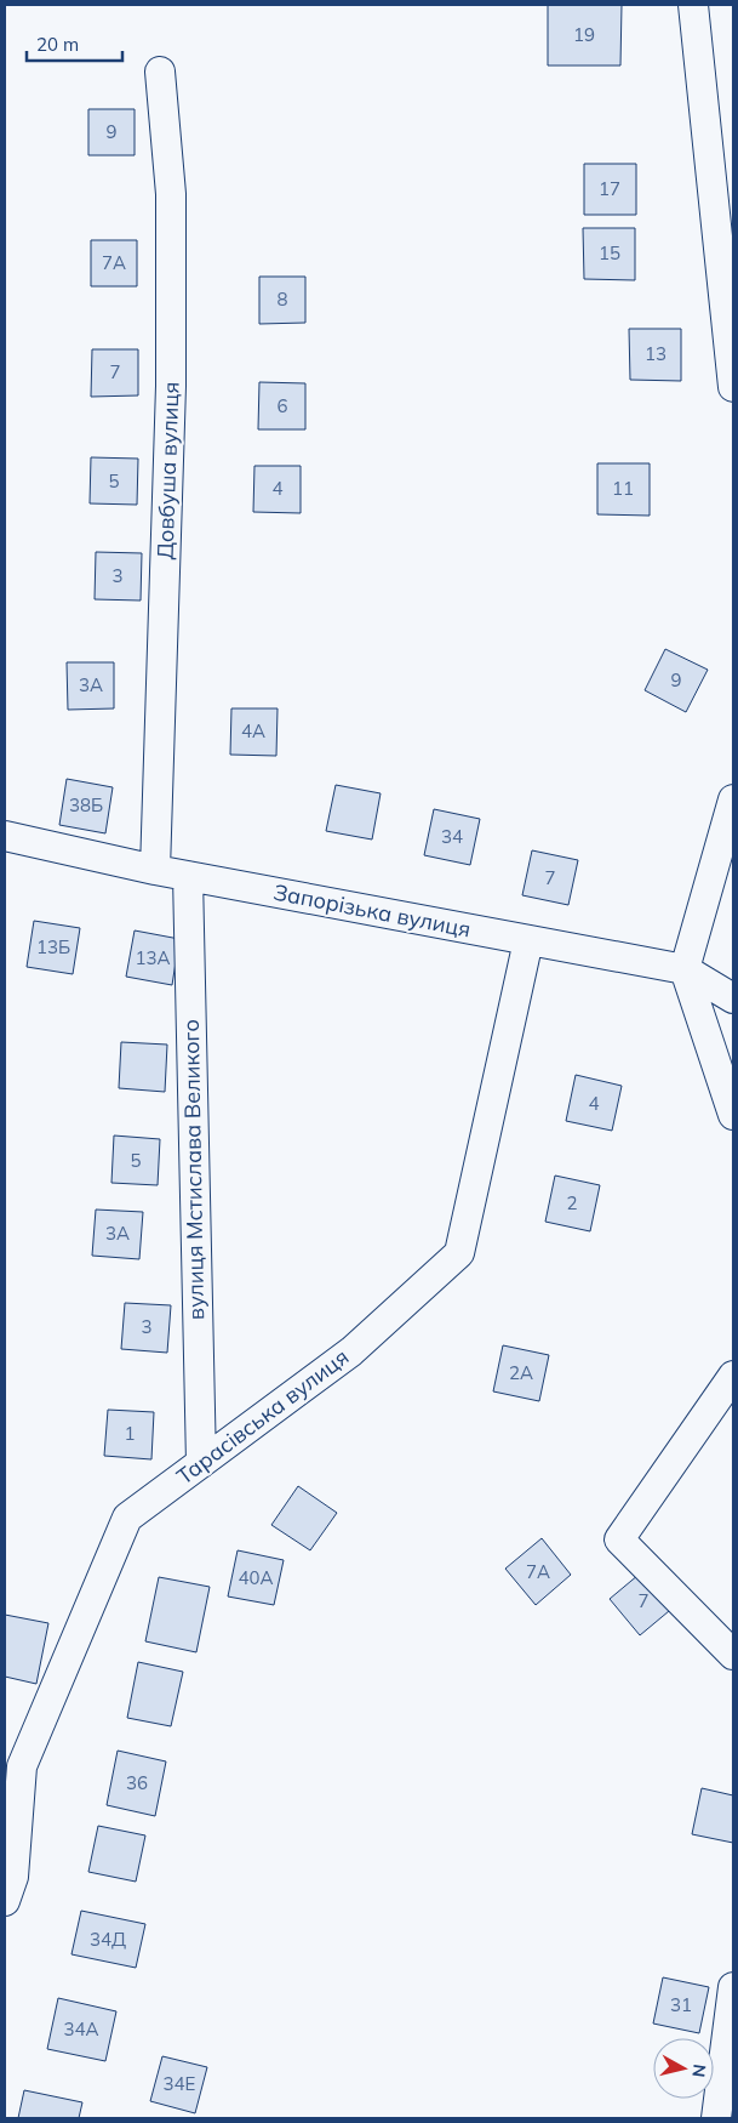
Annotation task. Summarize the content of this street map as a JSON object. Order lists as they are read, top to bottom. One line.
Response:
{"streets":{"street":["Довбуша вулиця","Запорізька вулиця","вулиця Мстислава Великого","Тарасівська вулиця"]},"crossings":[["Довбуша вулиця","Запорізька вулиця"],["Запорізька вулиця","вулиця Мстислава Великого"],["Запорізька вулиця","Тарасівська вулиця"],["вулиця Мстислава Великого","Тарасівська вулиця"]],"house_numbers":["19","9","17","15","7А","8","13","7","6","5","4","11","3","9","3А","4А","38Б","34","7","13Б","13А","4","5","2","3А","3","2А","1","7А","40А","7","36","34Д","31","34А","34Е"],"scale_bar":"20 m","north":"right"}
